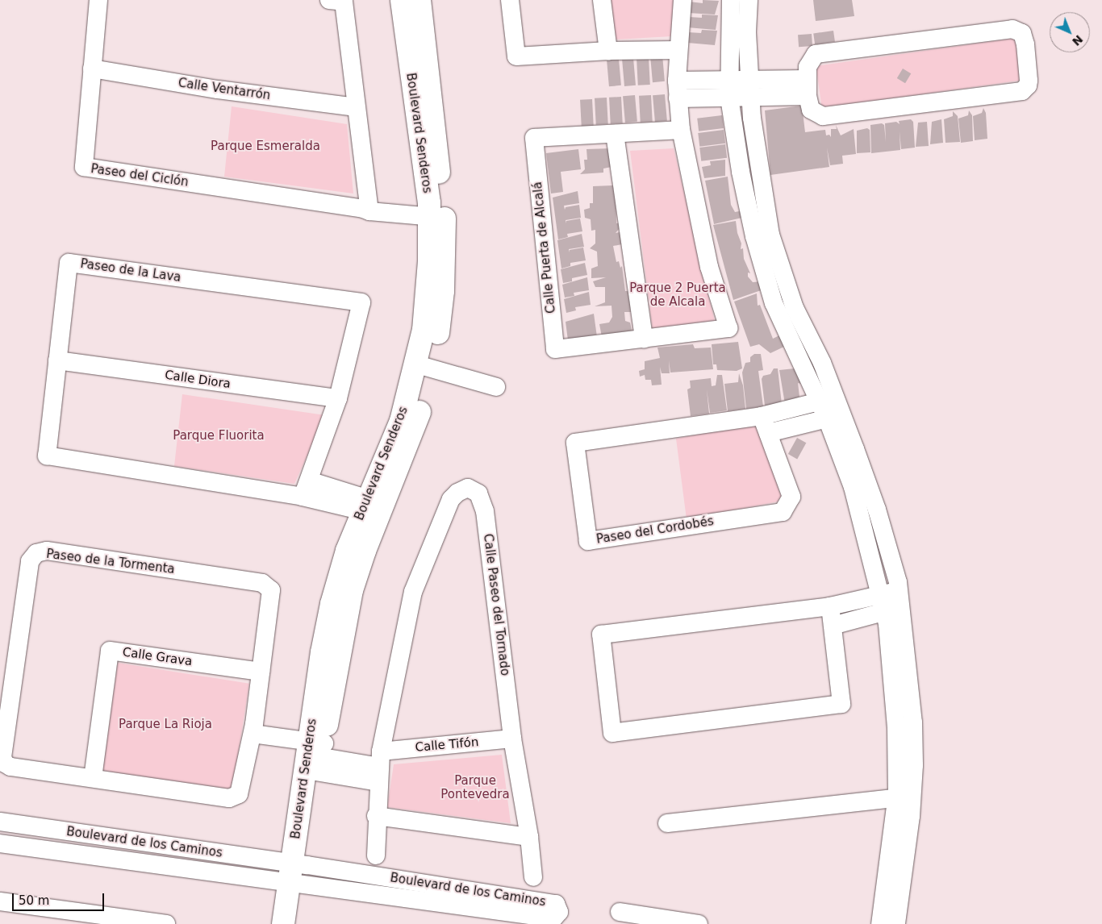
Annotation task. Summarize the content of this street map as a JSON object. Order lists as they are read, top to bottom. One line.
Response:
{"streets":{"main road":["Boulevard Senderos"],"street":["Calle Ventarrón","Paseo del Ciclón","Calle Puerta de Alcalá","Paseo de la Lava","Calle Diora","Paseo del Cordobés","Paseo de la Tormenta","Calle Paseo del Tornado","Calle Grava","Calle Tifón","Boulevard de los Caminos"]},"crossings":[["Calle Ventarrón","Paseo del Ciclón"],["Boulevard Senderos","Paseo del Ciclón"],["Boulevard Senderos","Paseo de la Lava"],["Boulevard Senderos","Boulevard de los Caminos"],["Paseo de la Lava","Calle Diora"],["Paseo de la Tormenta","Calle Grava"],["Calle Paseo del Tornado","Calle Tifón"]],"parks":["Parque Esmeralda","Parque 2 Puerta de Alcala","Parque Fluorita","Parque La Rioja","Parque Pontevedra"],"scale_bar":"50 m","north":"bottom right"}
